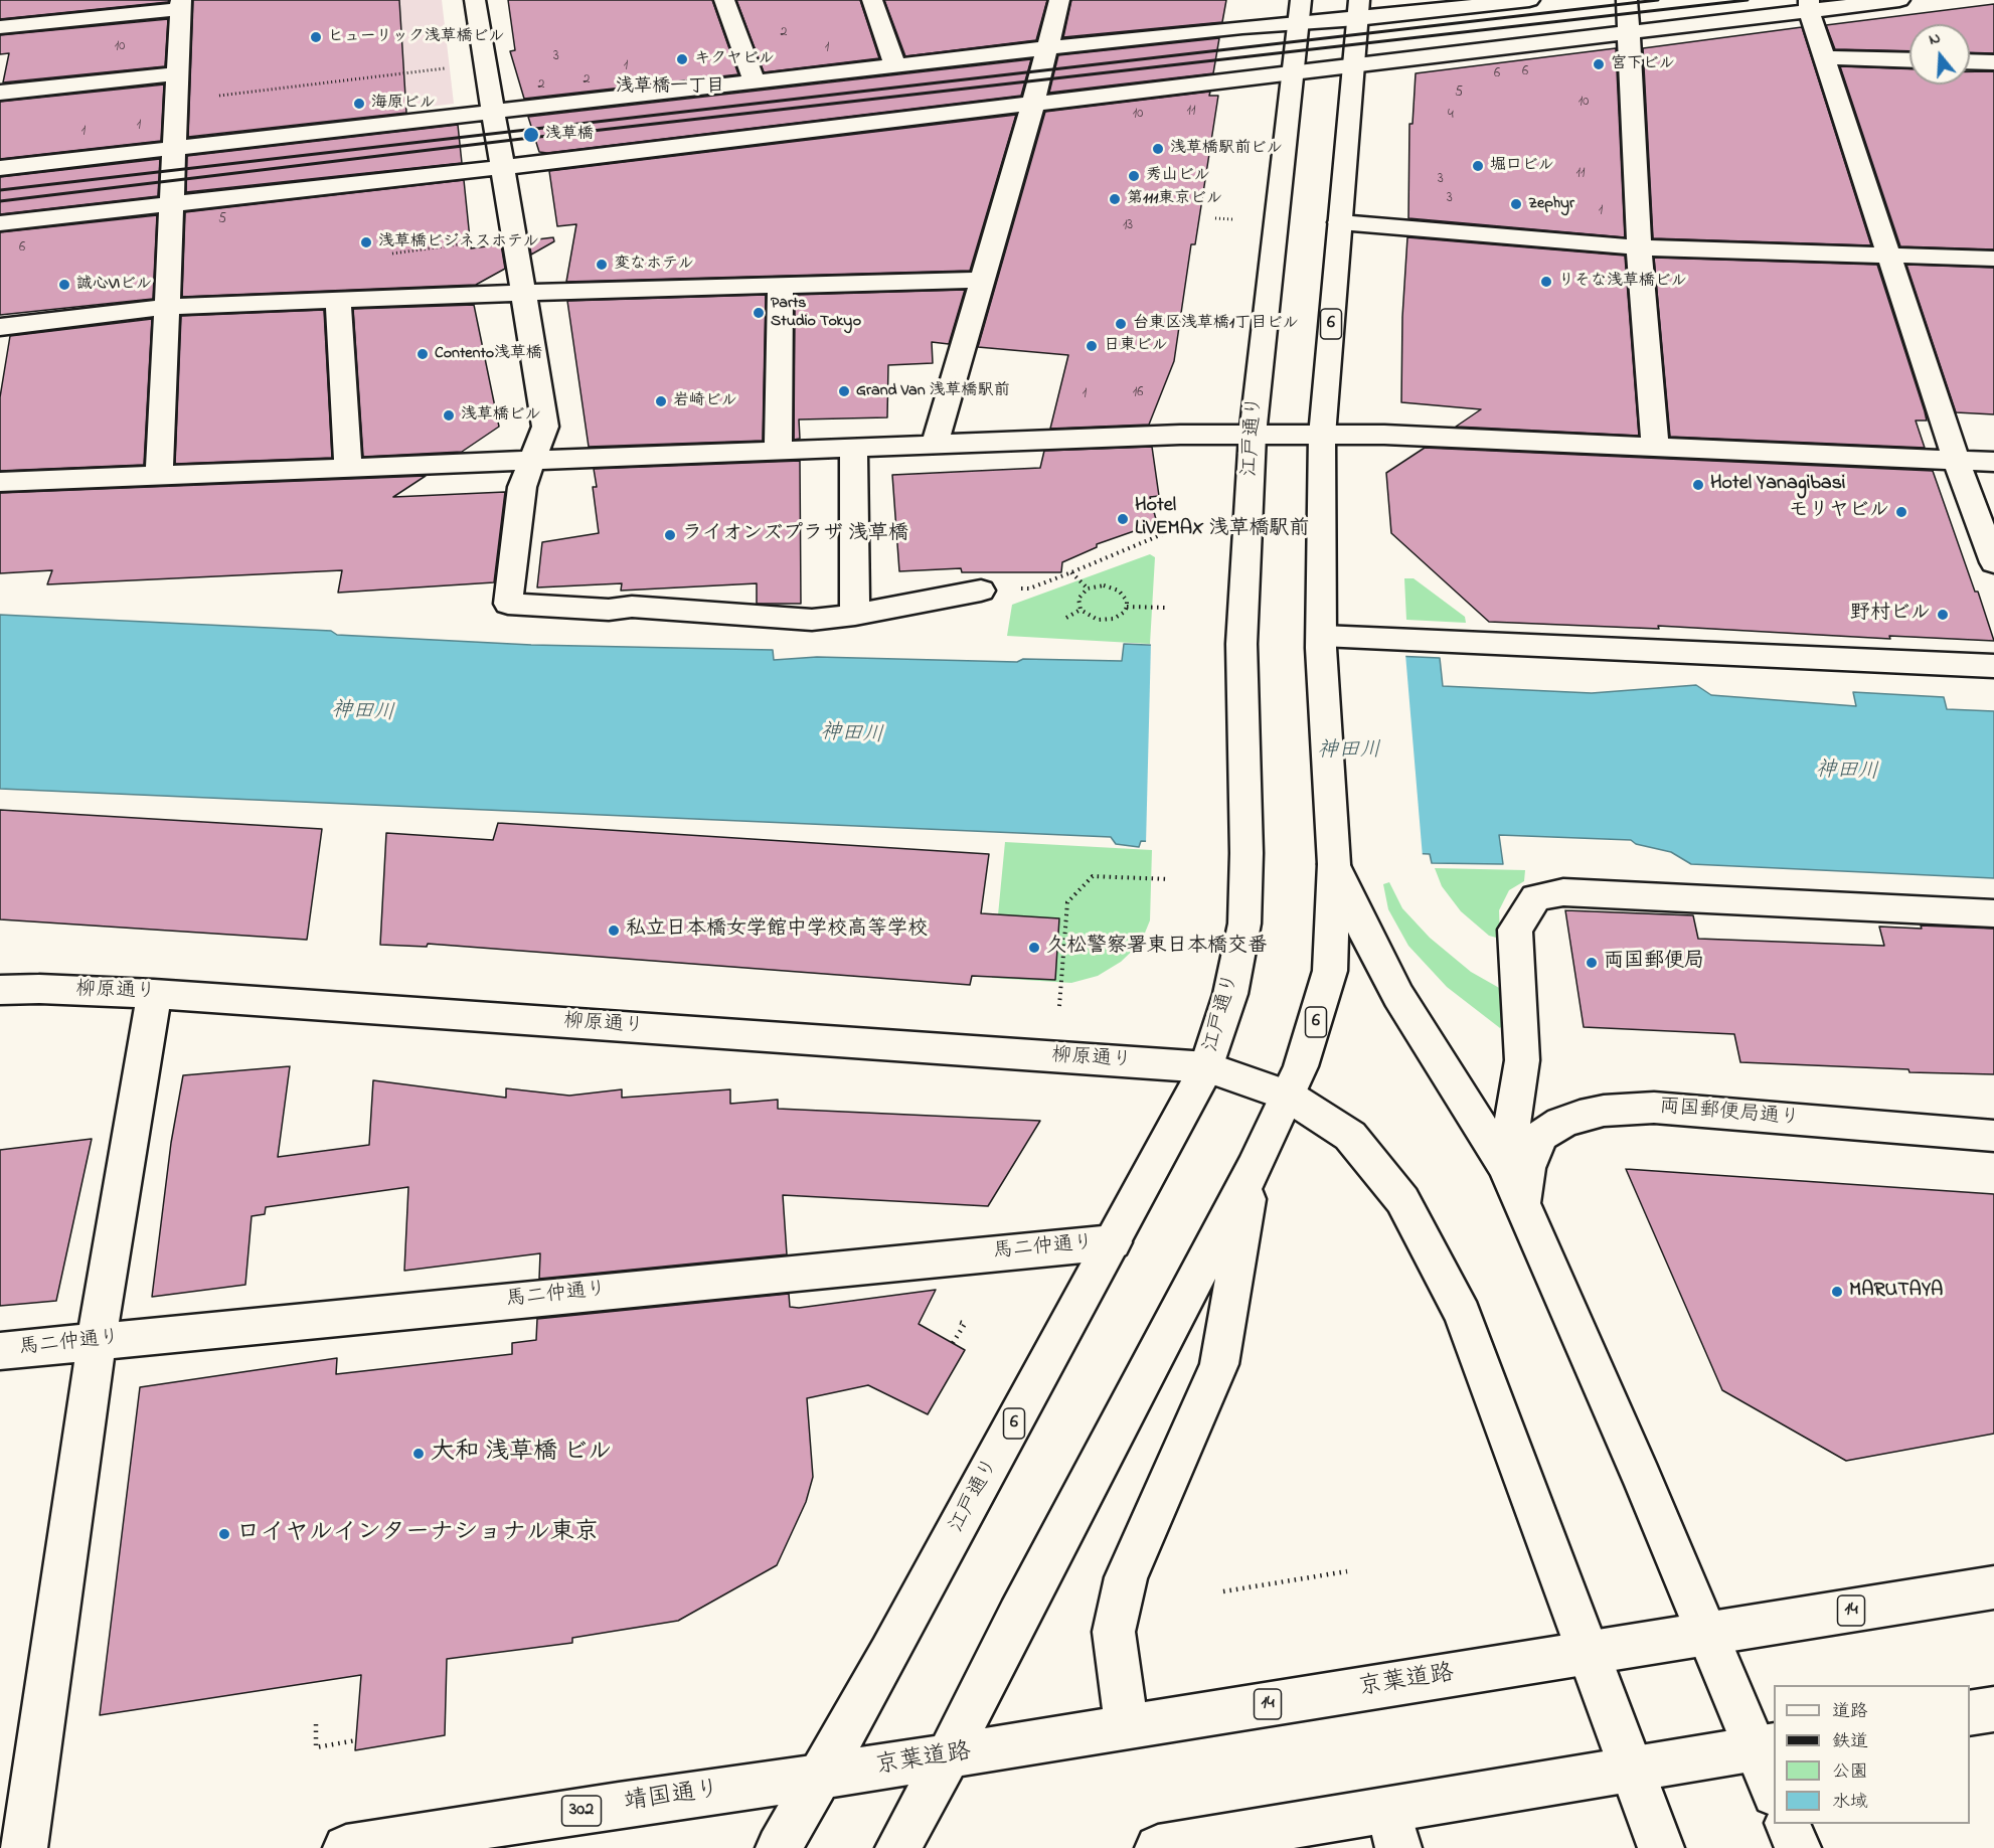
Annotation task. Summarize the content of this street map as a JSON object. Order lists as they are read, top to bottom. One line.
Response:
{"streets":{"main road":["6","江戸通り","柳原通り","両国郵便局通り","馬二仲通り","14","京葉道路","靖国通り","302"]},"crossings":[["6","柳原通り"],["6","京葉道路"],["江戸通り","柳原通り"],["江戸通り","馬二仲通り"],["江戸通り","京葉道路"],["江戸通り","靖国通り"],["柳原通り","京葉道路"],["京葉道路","靖国通り"]],"districts":["浅草橋一丁目"],"water":["神田川"],"places":["ヒューリック浅草橋ビル","キクヤビル","宮下ビル","海原ビル","浅草橋","浅草橋駅前ビル","堀口ビル","秀山ビル","第111東京ビル","Zephyr","浅草橋ビジネスホテル","変なホテル","りそな浅草橋ビル","誠心VIビル","Parts Studio Tokyo","台東区浅草橋1丁目ビル","日東ビル","Contento浅草橋","Grand Van 浅草橋駅前","岩崎ビル","浅草橋ビル","Hotel Yanagibasi","モリヤビル","Hotel LiVEMAX 浅草橋駅前","ライオンズプラザ 浅草橋","野村ビル","私立日本橋女学館中学校高等学校","久松警察署東日本橋交番","両国郵便局","MARUTAYA","大和 浅草橋 ビル","ロイヤルインターナショナル東京"],"house_numbers":["2","10","1","3","1","6","6","2","2","5","10","11","10","4","1","1","11","3","3","1","5","13","6","16","1"],"legend":["道路","鉄道","公園","水域"],"north":"top"}
